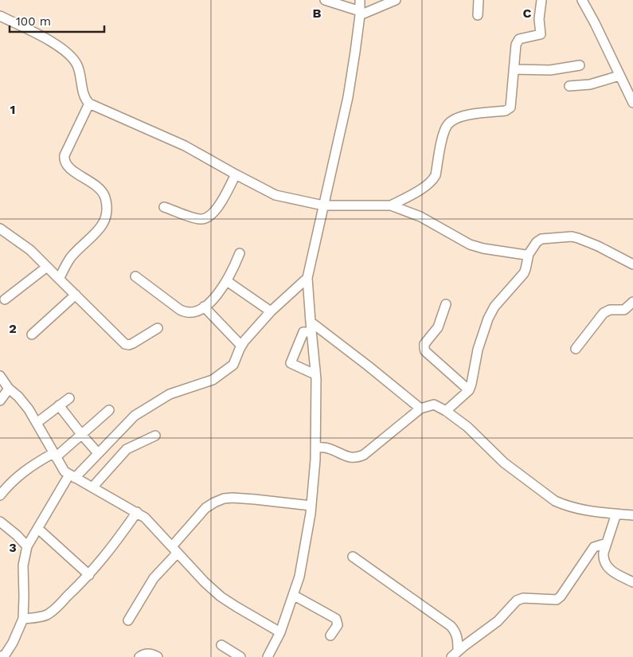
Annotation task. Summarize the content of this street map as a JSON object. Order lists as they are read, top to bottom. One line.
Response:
{"scale_bar":"100 m","grid":{"columns":["B","C"],"rows":["1","2","3"]}}
